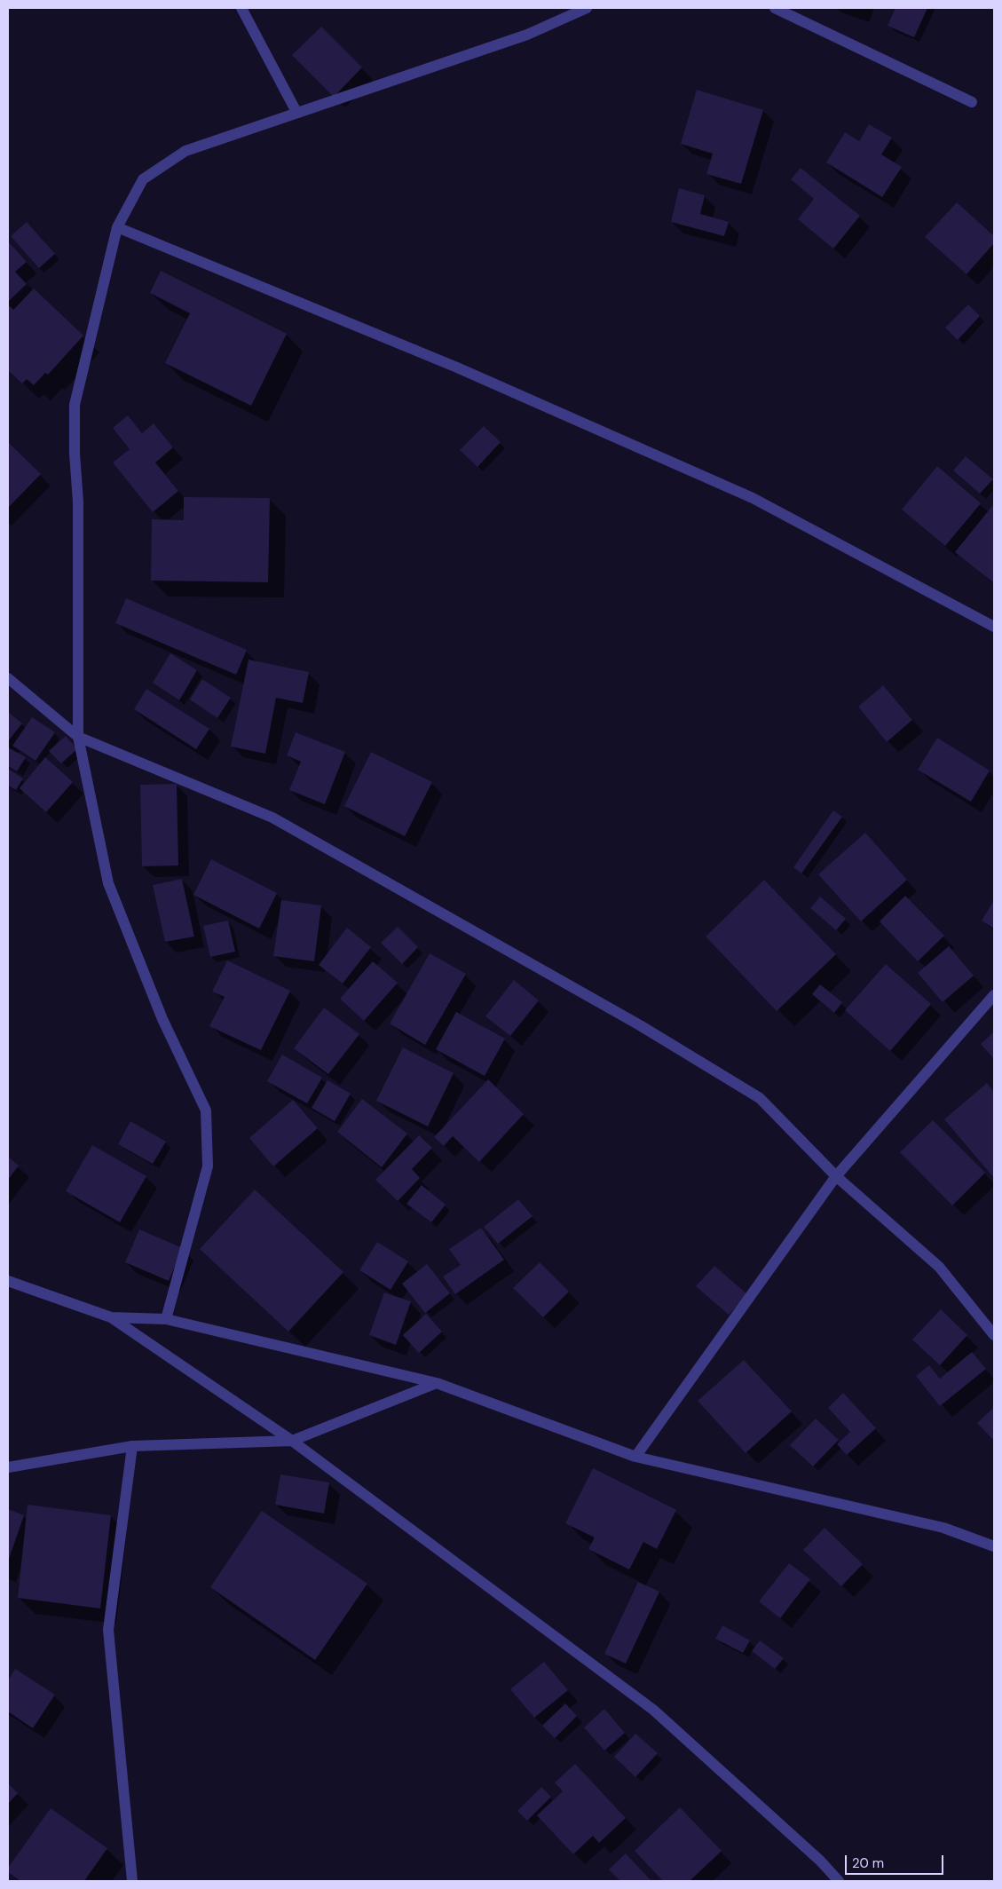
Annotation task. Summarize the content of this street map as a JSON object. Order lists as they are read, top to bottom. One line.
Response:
{"scale_bar":"20 m"}
